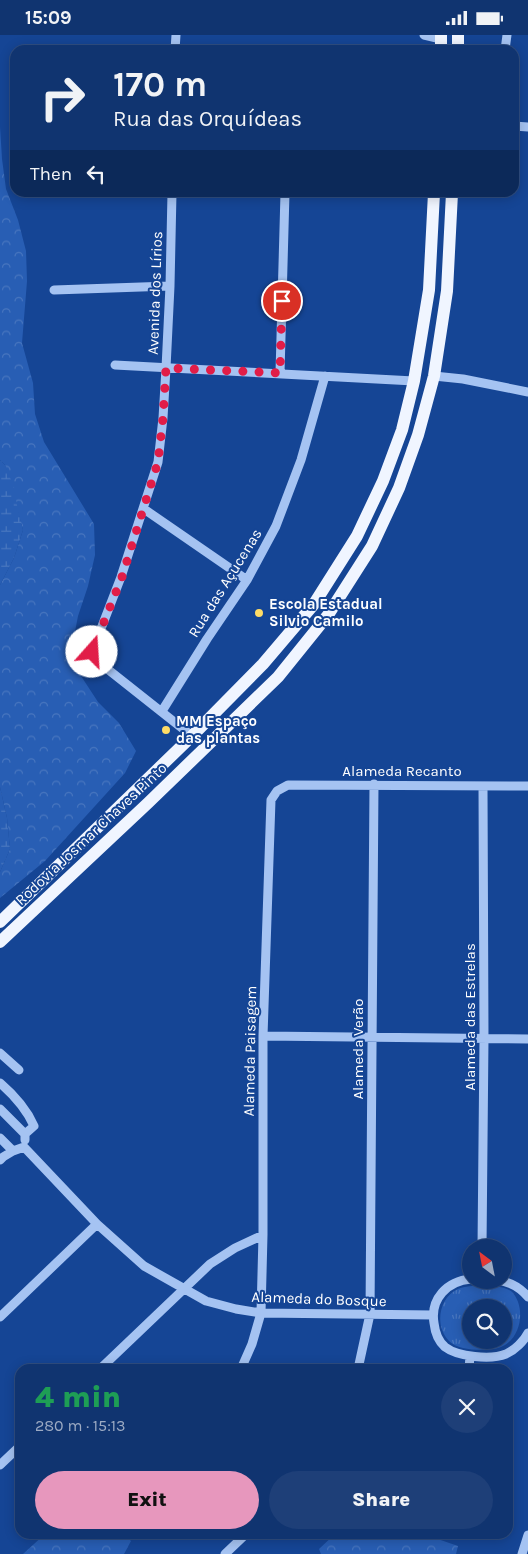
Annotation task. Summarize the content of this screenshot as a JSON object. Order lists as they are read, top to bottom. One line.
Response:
{"streets":{"main road":["Rodovia Josmar Chaves Pinto"],"street":["Avenida dos Lírios","Rua das Açucenas","Alameda Recanto","Alameda das Estrelas","Alameda Verão","Alameda Paisagem","Alameda do Bosque"]},"crossings":[["Avenida dos Lírios","Rua das Açucenas"],["Alameda Recanto","Alameda das Estrelas"],["Alameda Recanto","Alameda Verão"],["Alameda Recanto","Alameda Paisagem"],["Alameda Verão","Alameda do Bosque"],["Alameda Paisagem","Alameda do Bosque"]],"places":["Escola Estadual Silvio Camilo","MM Espaço das plantas"],"north":"top left","page":{"status":"15:09","turn":["170 m","Rua das Orquídeas"],"then":"Then","heading":["4 min","280 m · 15:13"],"buttons":["Exit","Share"]}}
